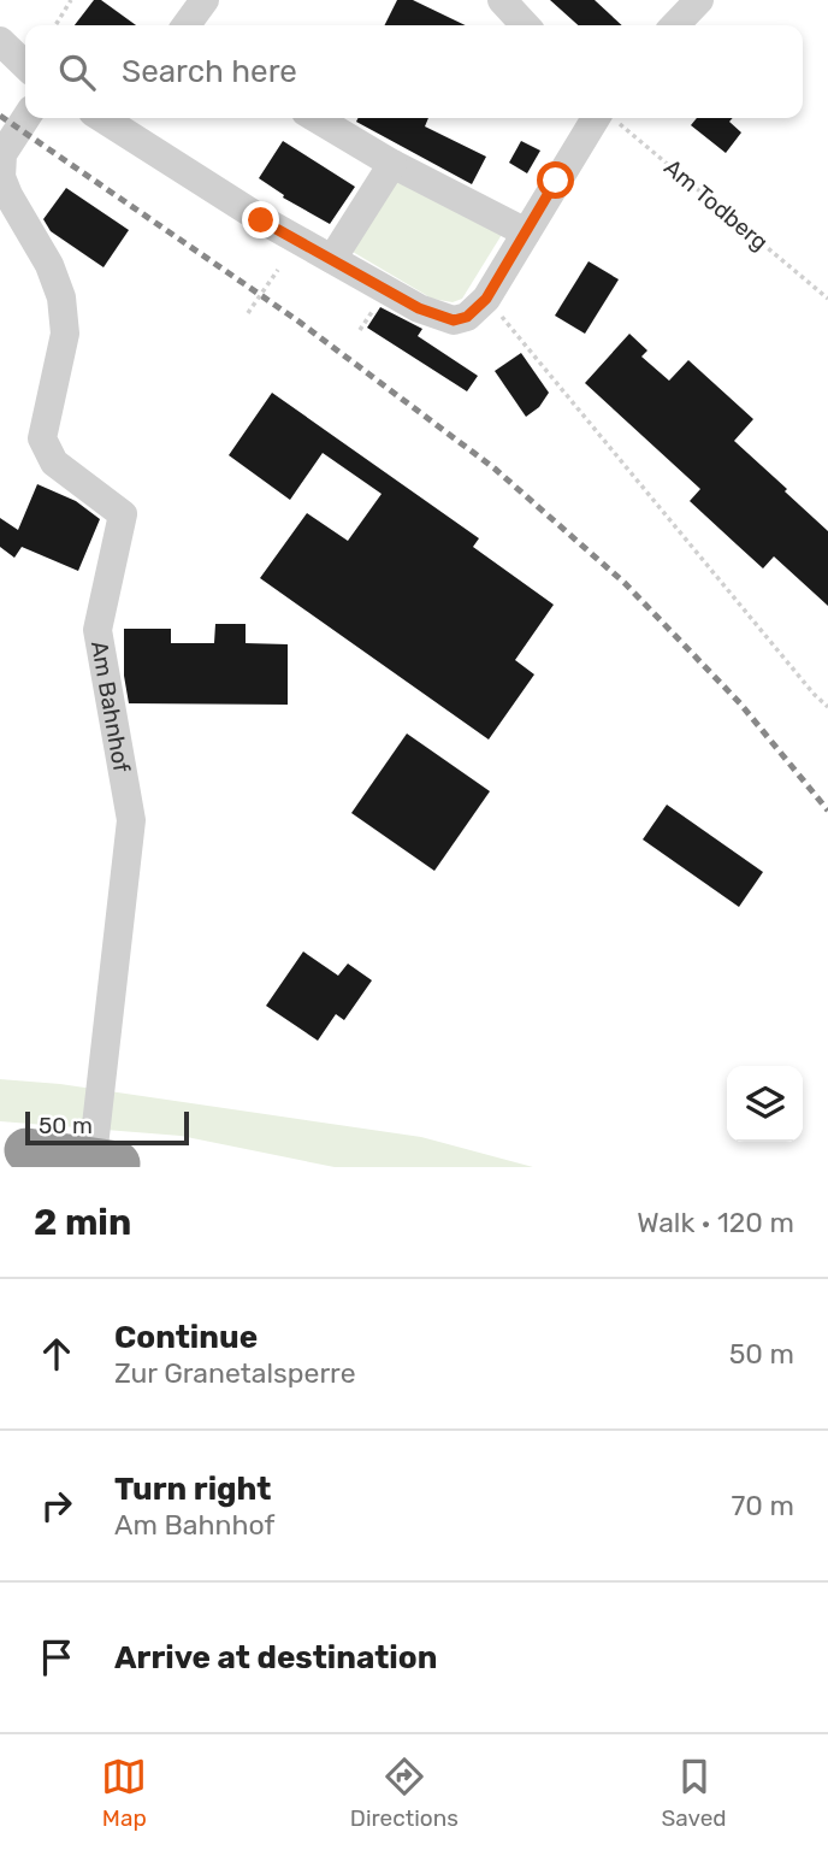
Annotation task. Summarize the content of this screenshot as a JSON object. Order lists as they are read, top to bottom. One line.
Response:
{"streets":{"street":["Am Bahnhof"],"path":["Am Todberg"]},"scale_bar":"50 m","page":{"search":"Search here","scale":"50 m","heading":["2 min","Walk · 120 m"],"list":[["Continue","Zur Granetalsperre","50 m"],["Turn right","Am Bahnhof","70 m"],"Arrive at destination"],"nav":["Map","Directions","Saved"]}}
